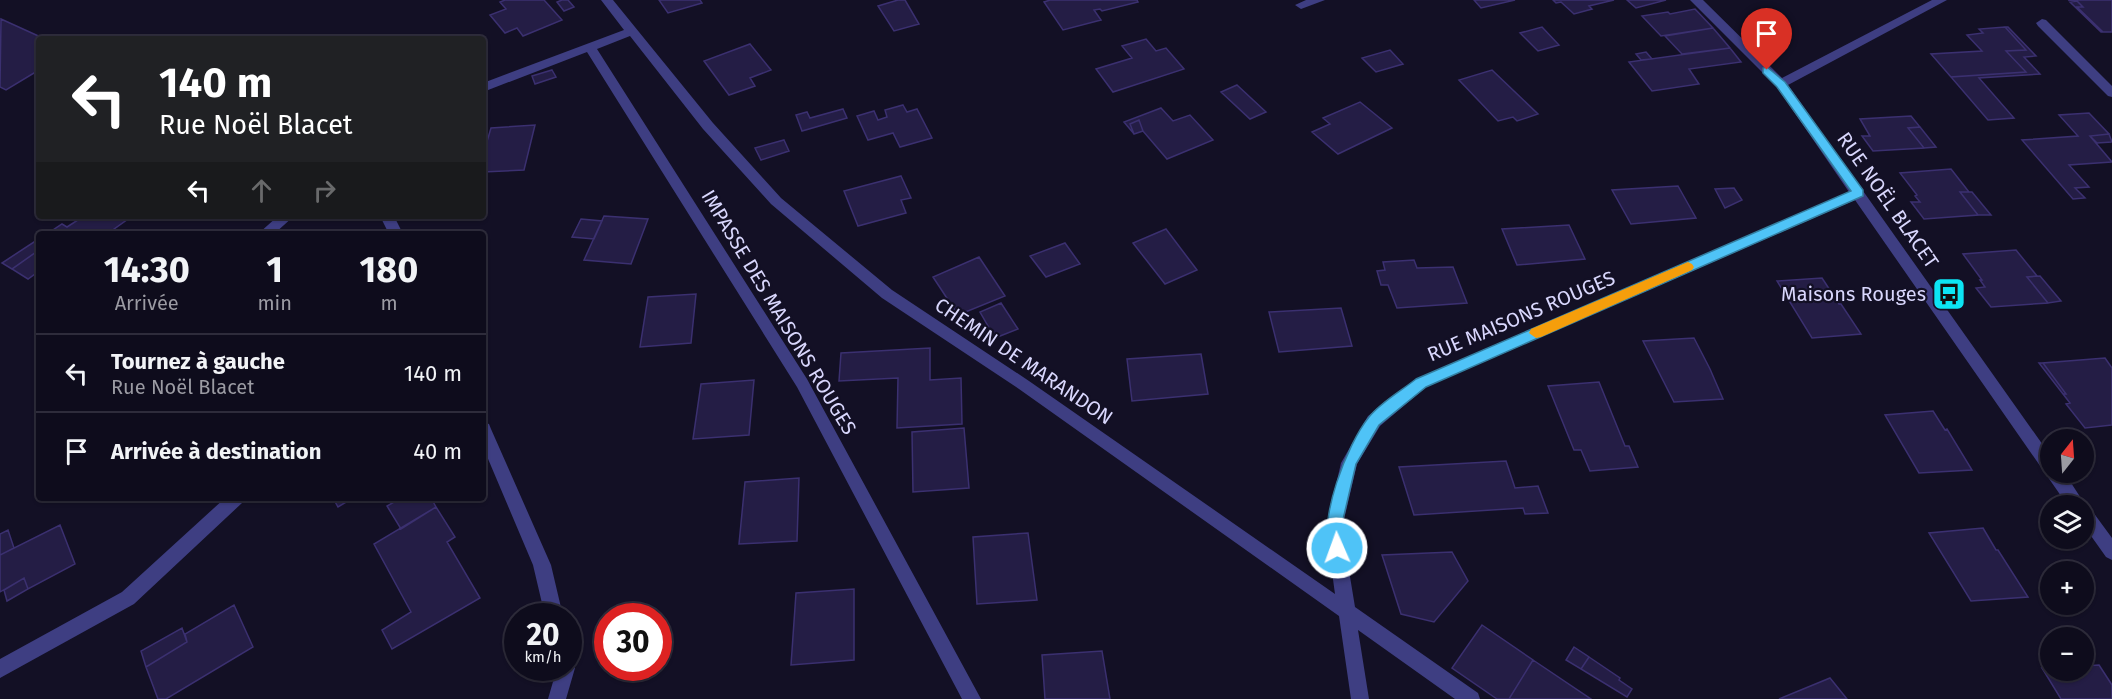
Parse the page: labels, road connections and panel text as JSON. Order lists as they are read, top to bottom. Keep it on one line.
{"streets":{"street":["RUE NOËL BLACET","IMPASSE DES MAISONS ROUGES","RUE MAISONS ROUGES","CHEMIN DE MARANDON"]},"crossings":[["RUE NOËL BLACET","RUE MAISONS ROUGES"],["RUE MAISONS ROUGES","CHEMIN DE MARANDON"]],"places":{"bus stop":["Maisons Rouges"]},"north":"top","page":{"turn":["140 m","Rue Noël Blacet"],"eta":["14:30","Arrivée","1","min","180","m"],"list":[{"name":"Tournez à gauche","note":"Rue Noël Blacet","value":"140 m"},{"name":"Arrivée à destination","value":"40 m"}],"map_buttons":["+","−"],"speed":"20 km/h","limit":"30"}}
